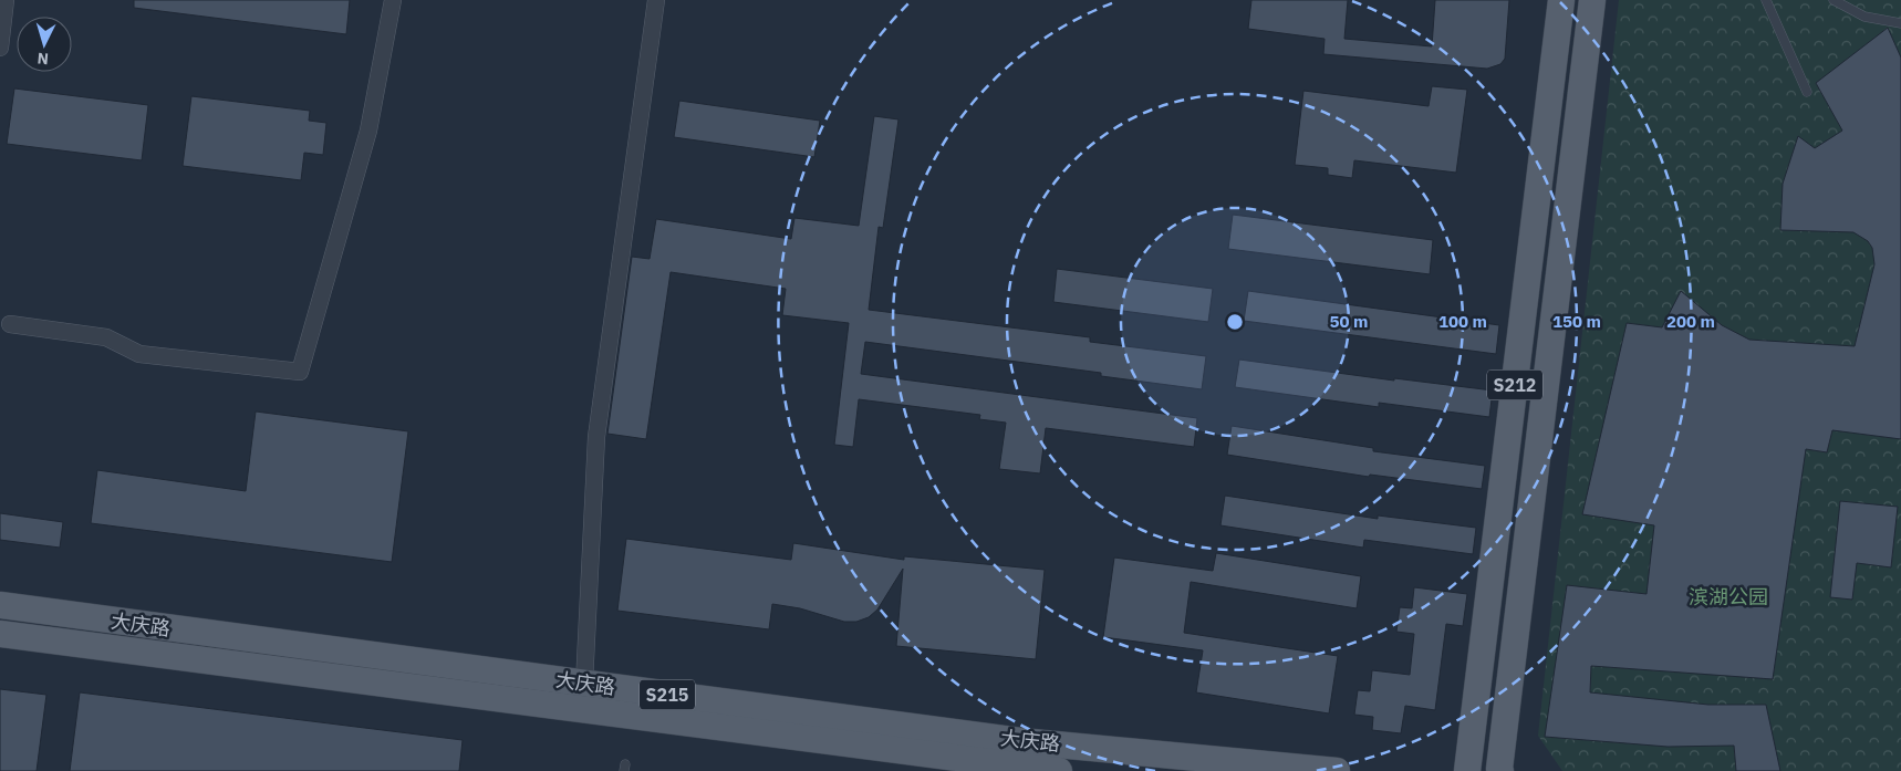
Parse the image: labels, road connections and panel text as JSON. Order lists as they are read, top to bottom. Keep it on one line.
{"streets":{"main road":["S212","大庆路","S215"]},"parks":["滨湖公园"],"north":"bottom","rings":["50 m","100 m","150 m","200 m"]}
